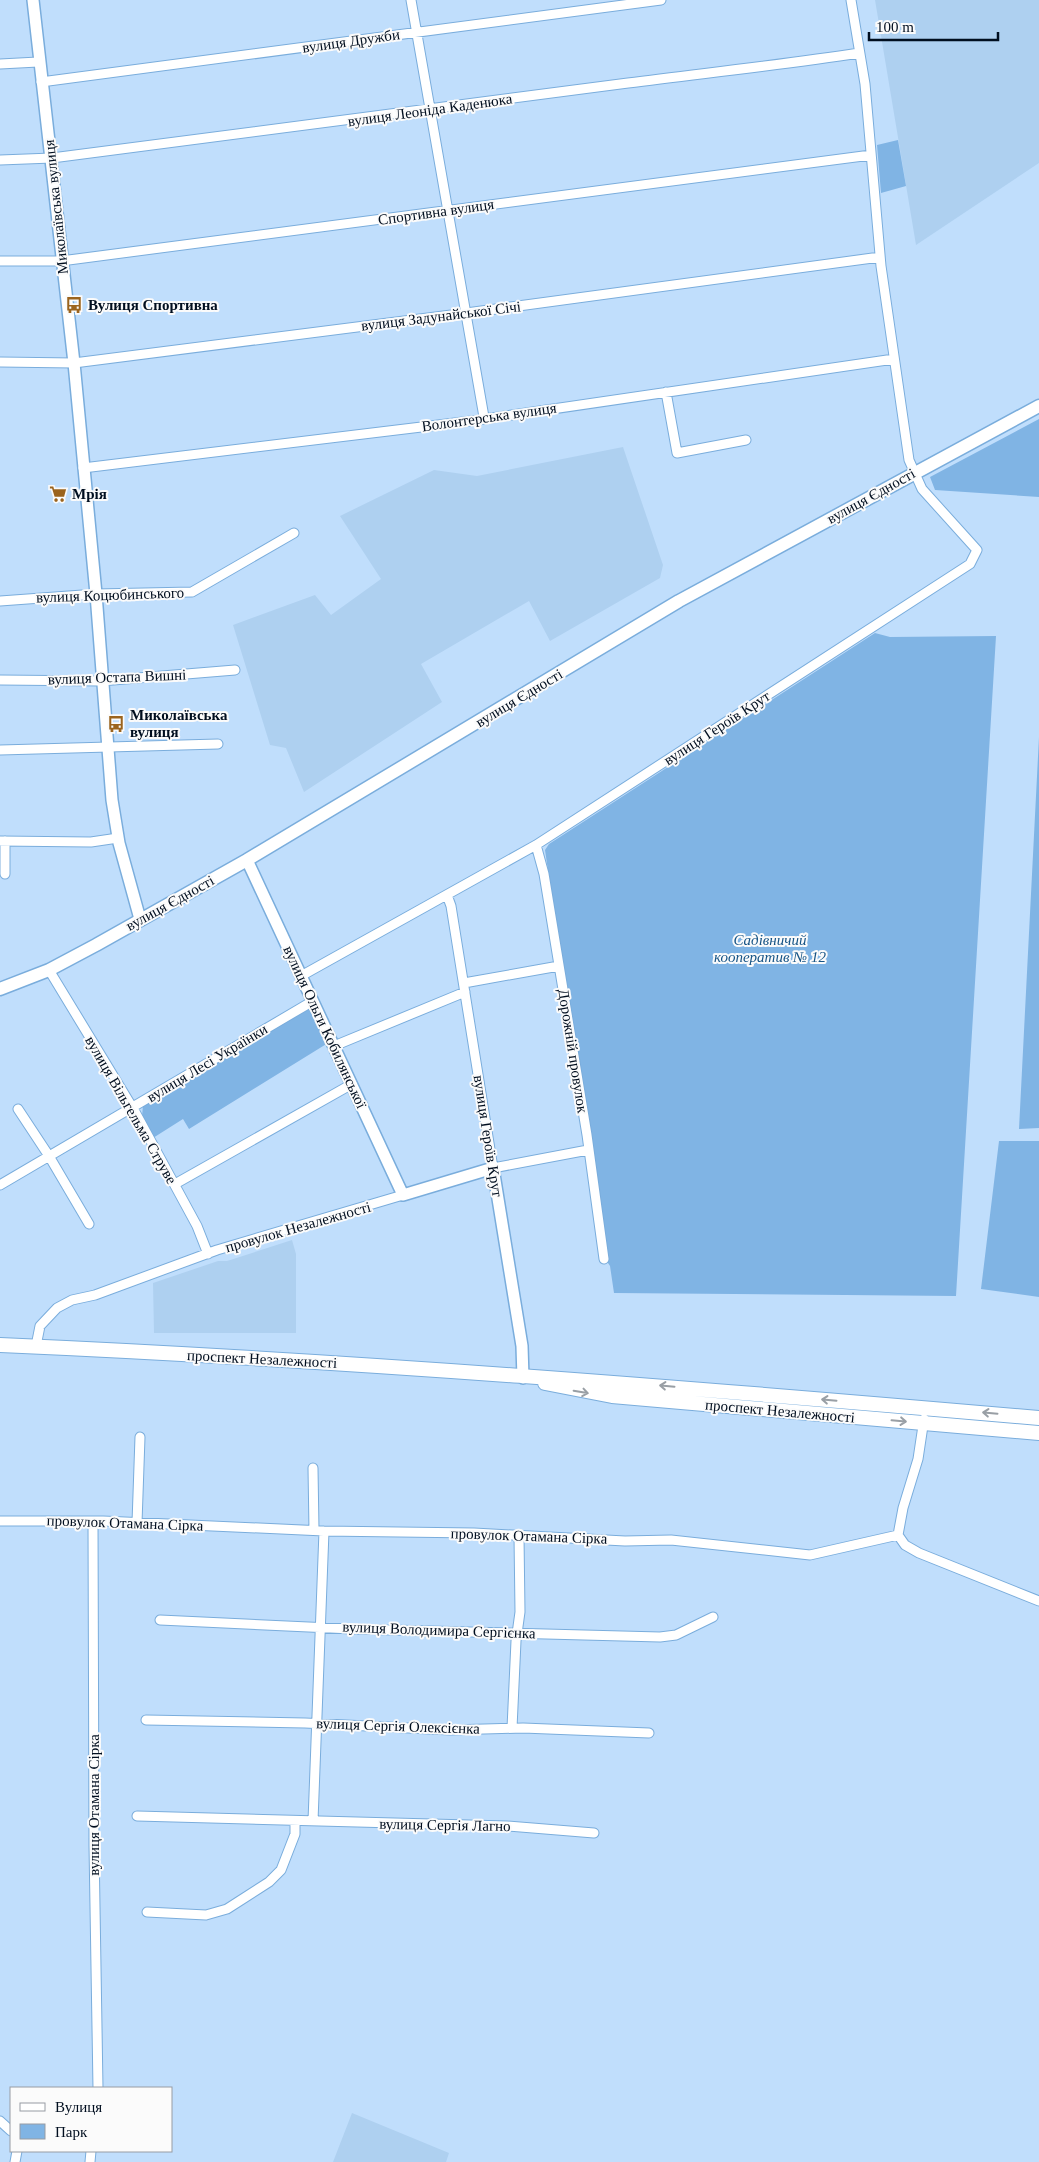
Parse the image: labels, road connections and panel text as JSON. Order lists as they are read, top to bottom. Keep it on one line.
{"streets":{"main road":["вулиця Єдності","проспект Незалежності"],"street":["вулиця Дружби","вулиця Леоніда Каденюка","Миколаївська вулиця","Спортивна вулиця","вулиця Задунайської Січі","Волонтерська вулиця","вулиця Коцюбинського","вулиця Остапа Вишні","вулиця Героїв Крут","вулиця Ольги Кобилянської","Дорожній провулок","вулиця Лесі Українки","вулиця Вільгельма Струве","провулок Незалежності","провулок Отамана Сірка","вулиця Володимира Сергієнка","вулиця Сергія Олексієнка","вулиця Отамана Сірка","вулиця Сергія Лагно"]},"crossings":[["вулиця Дружби","Миколаївська вулиця"],["вулиця Леоніда Каденюка","Миколаївська вулиця"],["Миколаївська вулиця","Спортивна вулиця"],["Миколаївська вулиця","вулиця Задунайської Січі"],["Миколаївська вулиця","Волонтерська вулиця"],["Миколаївська вулиця","вулиця Єдності"],["Миколаївська вулиця","вулиця Коцюбинського"],["Миколаївська вулиця","вулиця Остапа Вишні"],["вулиця Єдності","вулиця Героїв Крут"],["вулиця Єдності","вулиця Ольги Кобилянської"],["вулиця Єдності","вулиця Вільгельма Струве"],["вулиця Героїв Крут","вулиця Ольги Кобилянської"],["вулиця Героїв Крут","Дорожній провулок"],["вулиця Героїв Крут","провулок Незалежності"],["вулиця Героїв Крут","проспект Незалежності"],["вулиця Ольги Кобилянської","вулиця Лесі Українки"],["вулиця Ольги Кобилянської","провулок Незалежності"],["Дорожній провулок","провулок Незалежності"],["вулиця Лесі Українки","вулиця Вільгельма Струве"],["вулиця Вільгельма Струве","провулок Незалежності"],["провулок Незалежності","проспект Незалежності"],["провулок Отамана Сірка","вулиця Отамана Сірка"]],"parks":["Садівничий кооператив № 12"],"places":{"bus stop":["Вулиця Спортивна","Миколаївська вулиця"],"supermarket":["Мрія"]},"legend":["Вулиця","Парк"],"scale_bar":"100 m"}
